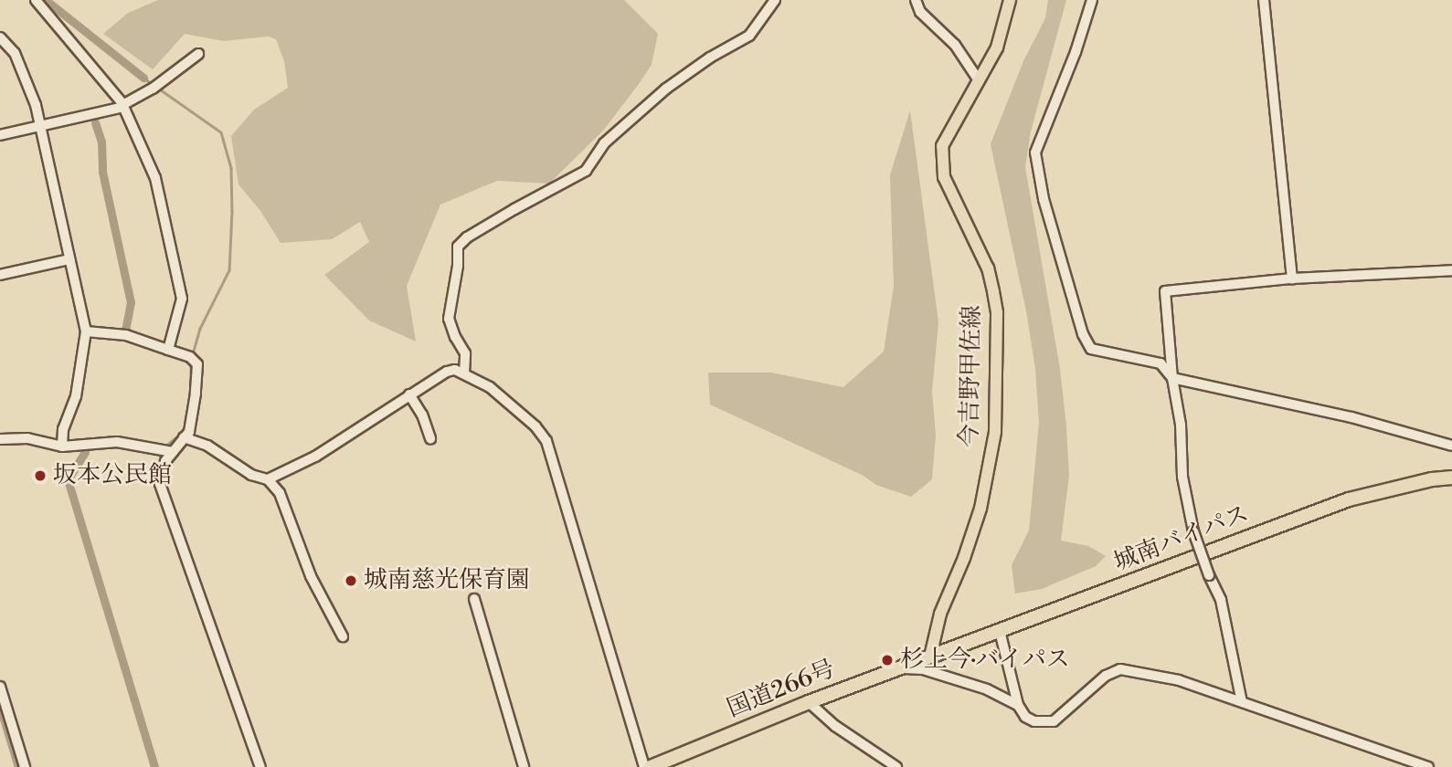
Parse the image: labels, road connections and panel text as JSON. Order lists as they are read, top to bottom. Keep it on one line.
{"streets":{"highway":["城南バイパス","国道266号"],"main road":["今吉野甲佐線"]},"crossings":[["今吉野甲佐線","城南バイパス"],["今吉野甲佐線","国道266号"],["城南バイパス","国道266号"]],"places":["坂本公民館","城南慈光保育園","杉上今·バイパス"]}
